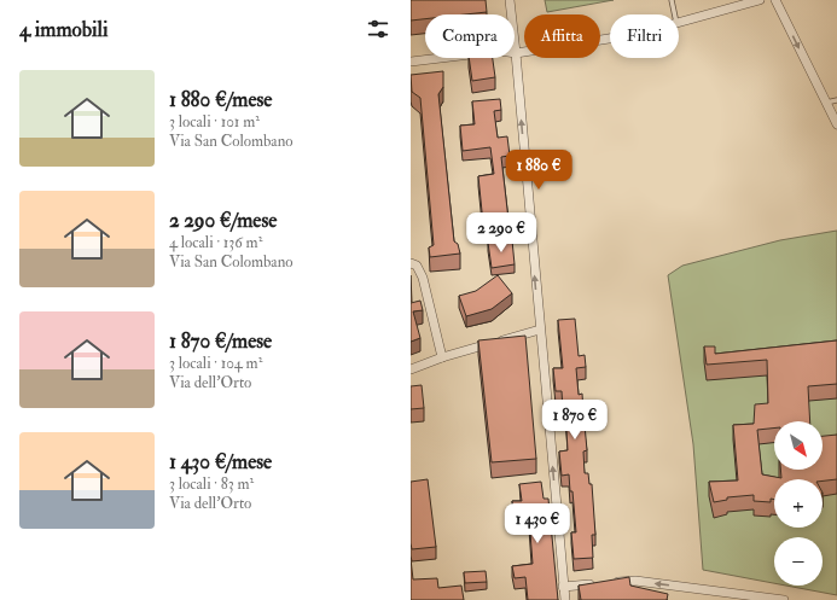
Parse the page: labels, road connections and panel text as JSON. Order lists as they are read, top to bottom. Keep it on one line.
{"north":"bottom right","page":{"heading":"4 immobili","chip":["Compra","Affitta","Filtri"],"list":[{"name":"1 880 €/mese","note":"3 locali · 101 m² · Via San Colombano"},{"name":"2 290 €/mese","note":"4 locali · 136 m² · Via San Colombano"},{"name":"1 870 €/mese","note":"3 locali · 104 m² · Via dell'Orto"},{"name":"1 430 €/mese","note":"3 locali · 83 m² · Via dell'Orto"}],"price":["1 880 €","2 290 €","1 870 €","1 430 €"],"map_buttons":["+","−"]}}
